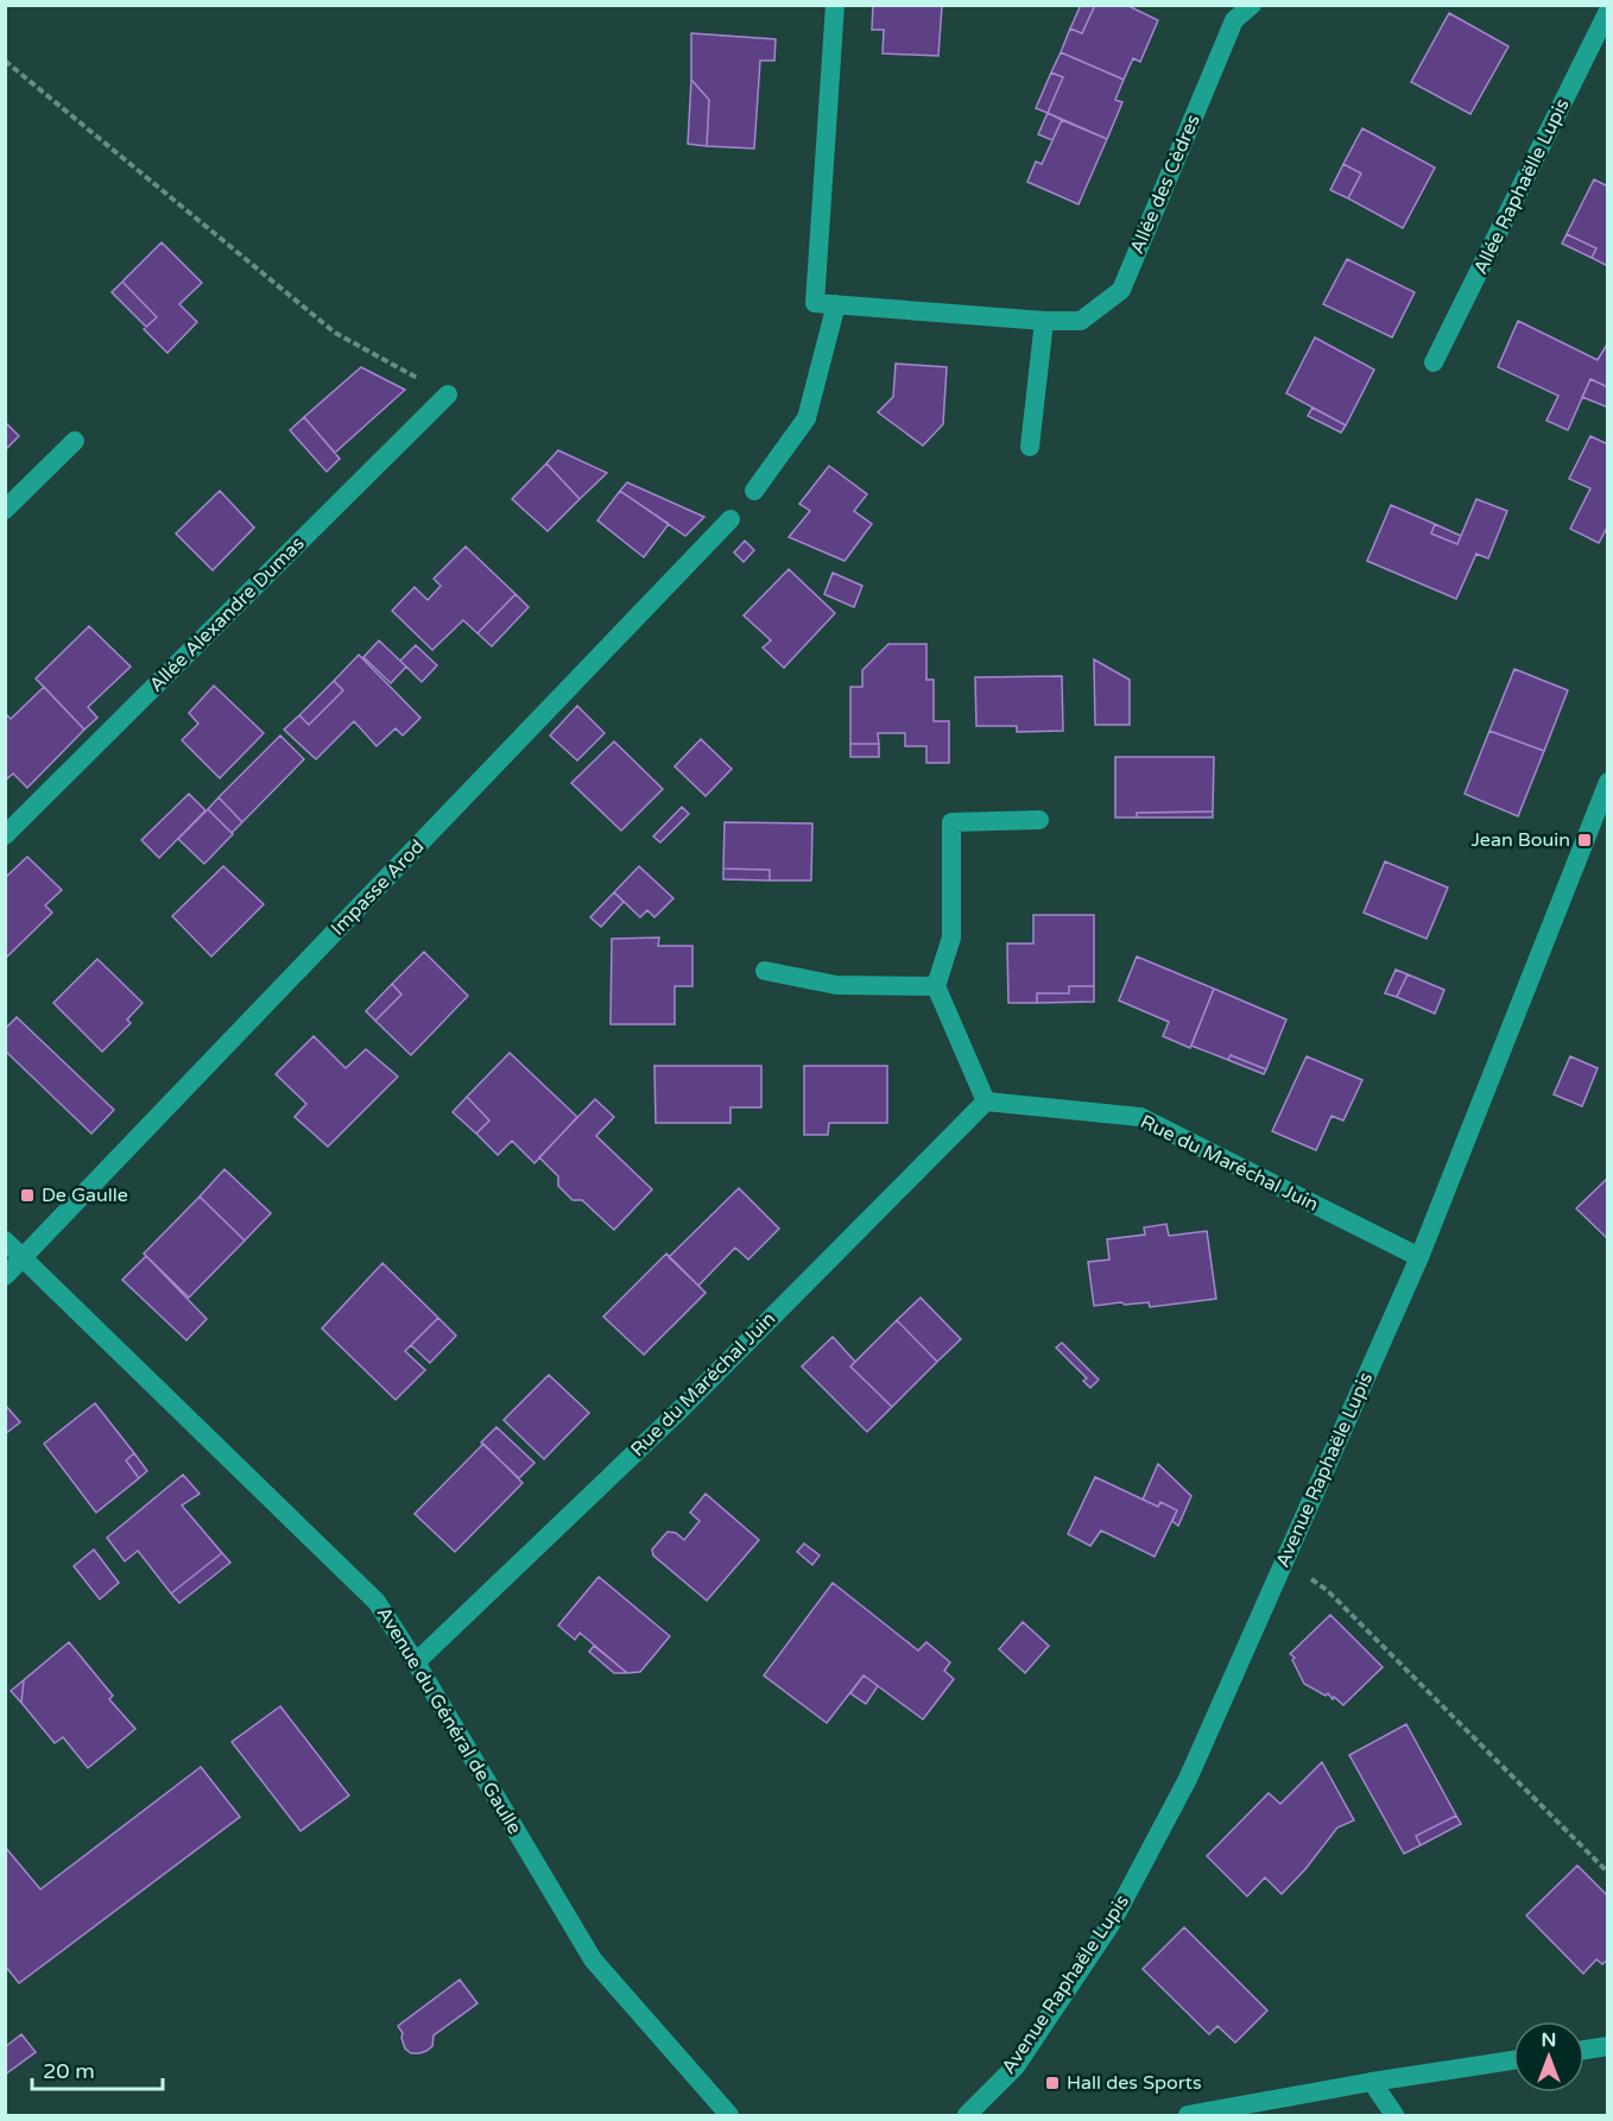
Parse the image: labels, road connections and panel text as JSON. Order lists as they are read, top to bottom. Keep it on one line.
{"streets":{"street":["Allée des Cèdres","Allée Raphaëlle Lupis","Allée Alexandre Dumas","Impasse Arod","Rue du Maréchal Juin","Avenue Raphaële Lupis","Avenue du Général de Gaulle"]},"crossings":[["Impasse Arod","Avenue du Général de Gaulle"],["Rue du Maréchal Juin","Avenue Raphaële Lupis"],["Rue du Maréchal Juin","Avenue du Général de Gaulle"]],"places":{"transit":["Jean Bouin","De Gaulle","Hall des Sports"]},"scale_bar":"20 m","north":"top"}
